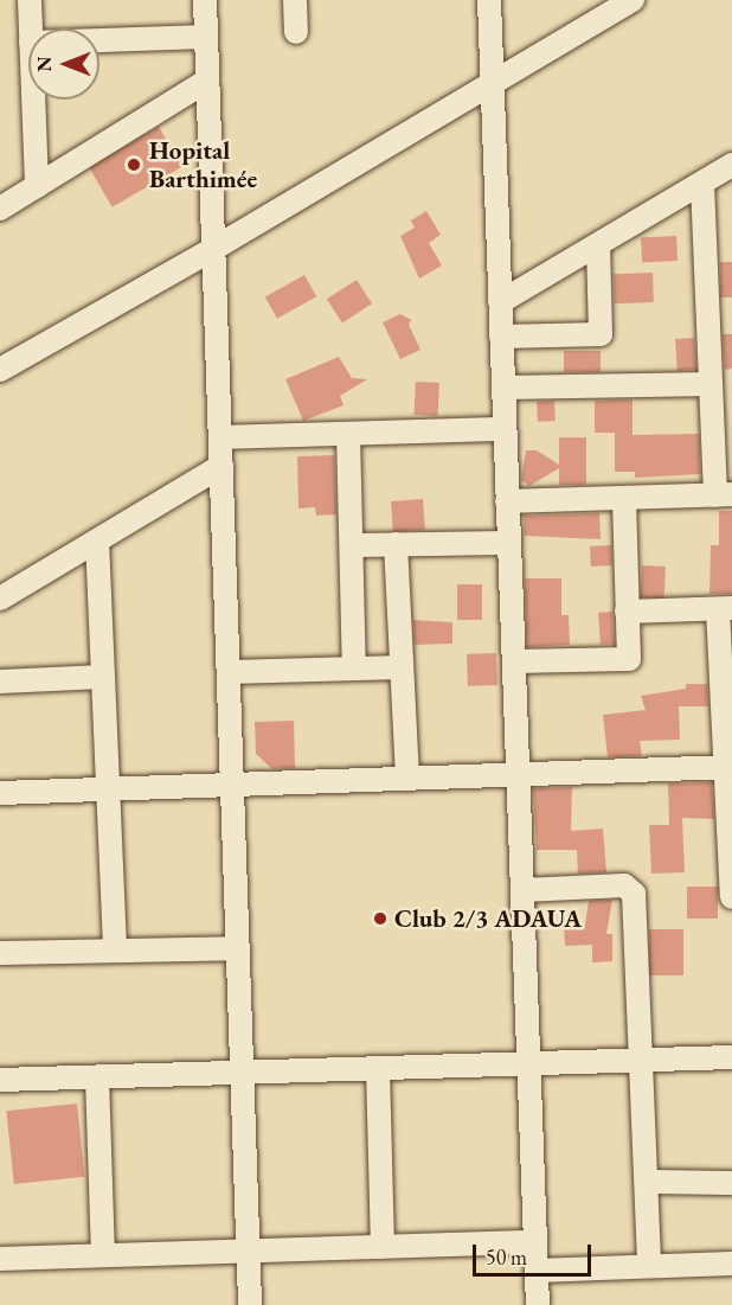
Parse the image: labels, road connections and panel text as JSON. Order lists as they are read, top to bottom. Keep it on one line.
{"places":["Hopital Barthimée","Club 2/3 ADAUA"],"scale_bar":"50 m","north":"left"}
